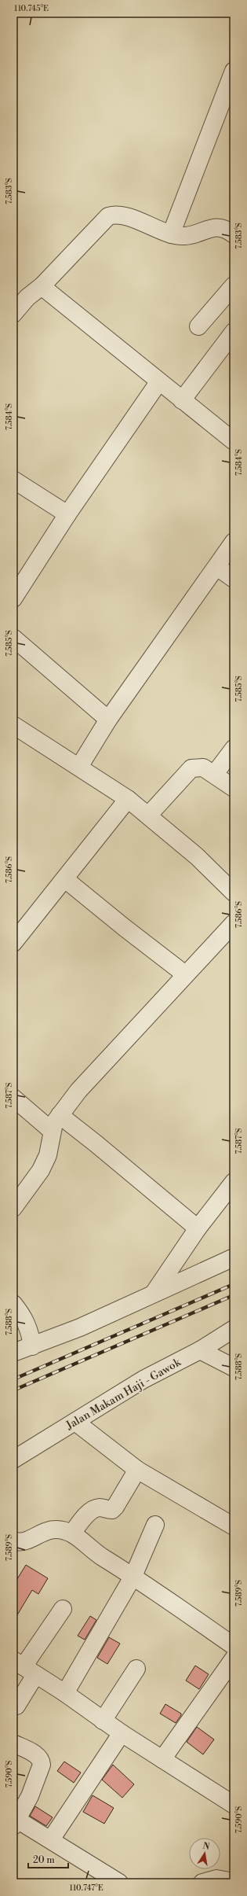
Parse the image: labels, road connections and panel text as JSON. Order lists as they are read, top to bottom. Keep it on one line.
{"streets":{"street":["Jalan Makam Haji - Gawok"]},"scale_bar":"20 m","north":"top","coordinates":["110.745°E","7.583°S","7.584°S","7.585°S","7.586°S","7.587°S","7.588°S","7.589°S","7.590°S","110.747°E"]}
